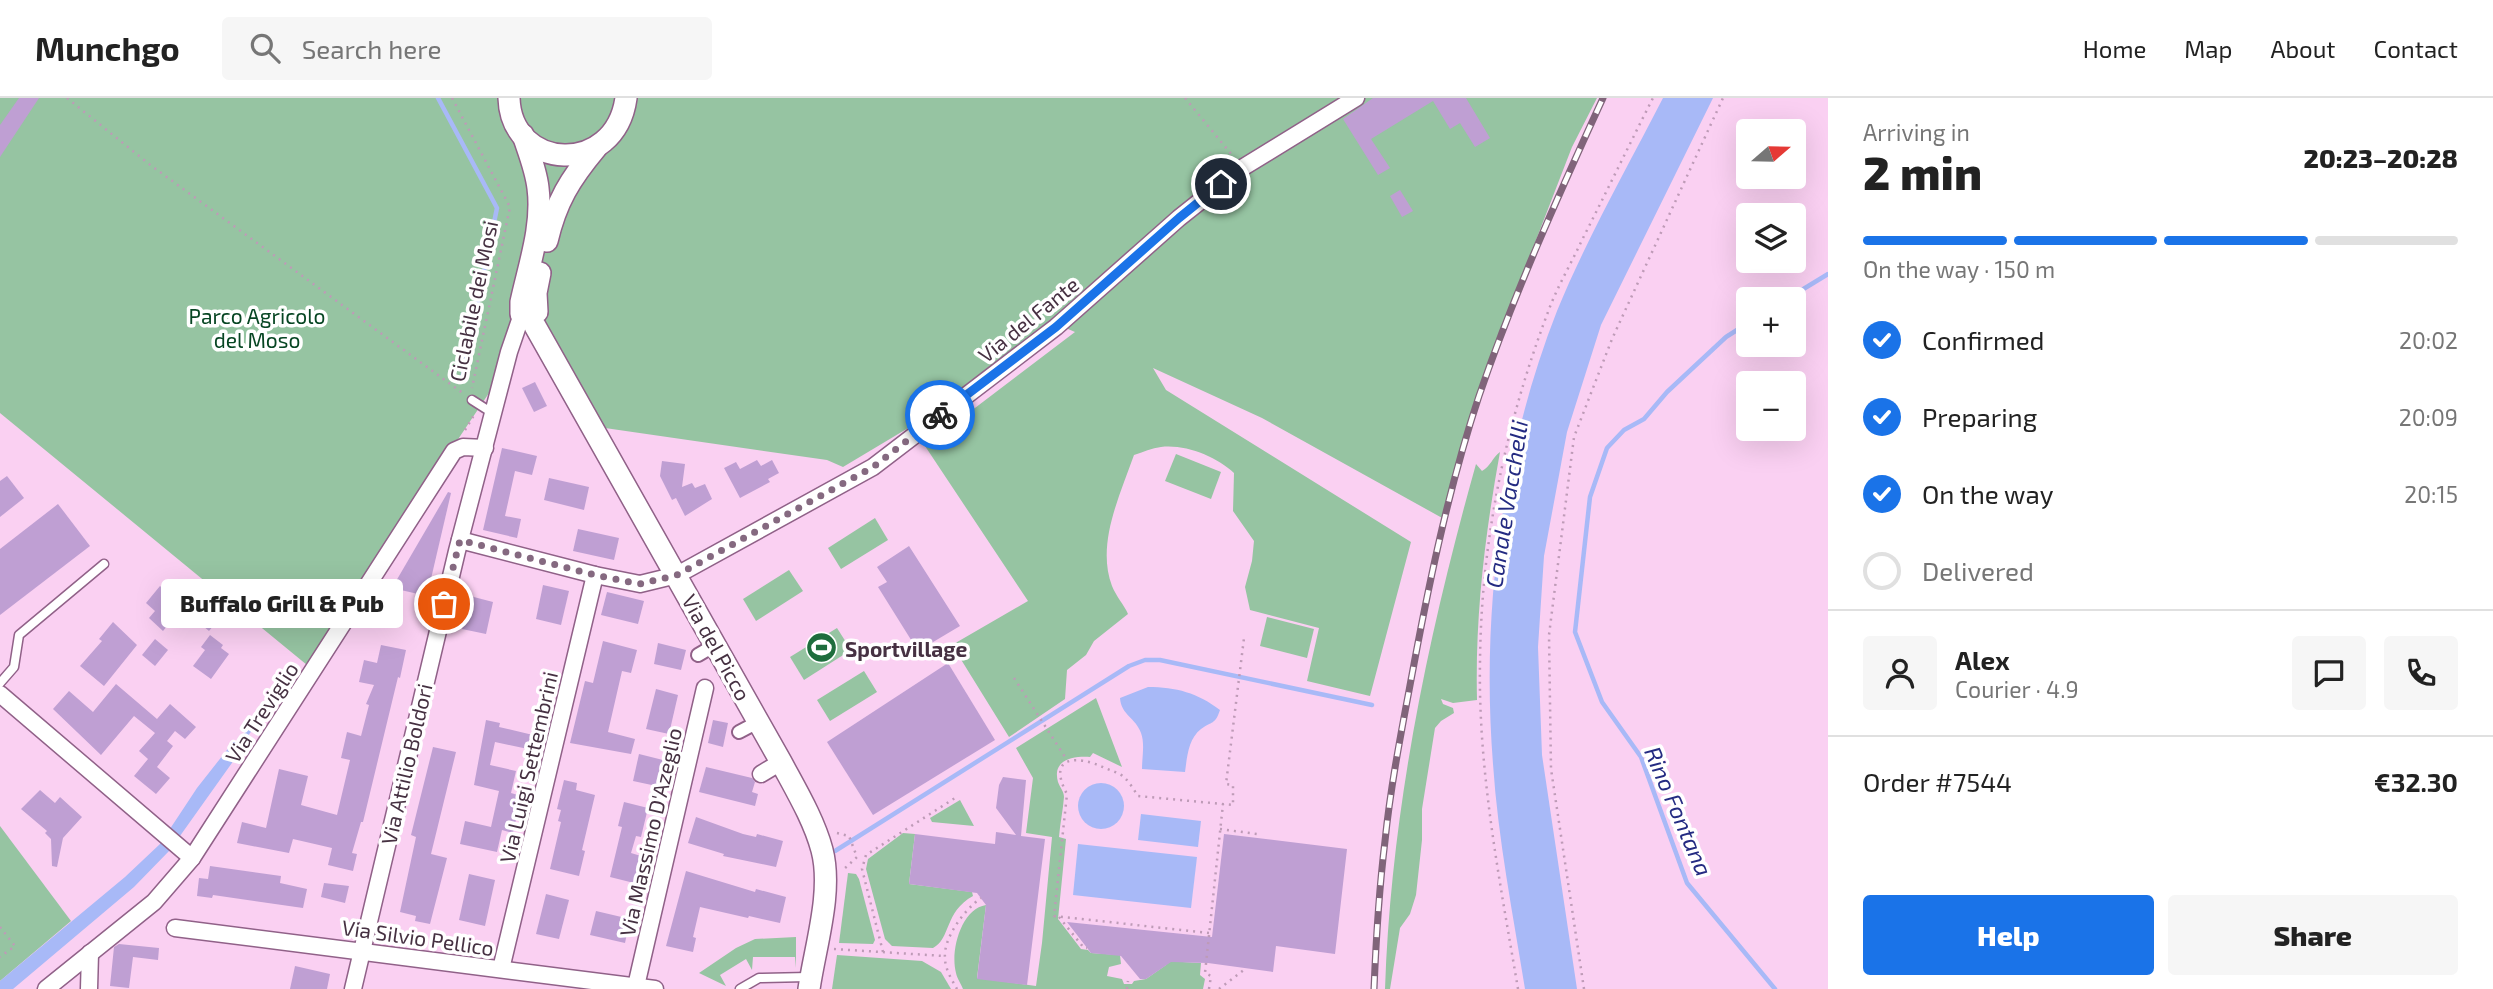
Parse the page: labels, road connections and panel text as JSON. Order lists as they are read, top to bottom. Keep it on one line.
{"streets":{"main road":["Via del Picco","Via Attilio Boldori"],"street":["Via del Fante","Via Treviglio","Via Luigi Settembrini","Via Massimo D'Azeglio","Via Silvio Pellico"],"lane":["Ciclabile dei Mosi"]},"crossings":[["Ciclabile dei Mosi","Via Treviglio"],["Ciclabile dei Mosi","Via Attilio Boldori"],["Via del Fante","Via del Picco"],["Via del Picco","Via Attilio Boldori"],["Via Attilio Boldori","Via Silvio Pellico"],["Via Luigi Settembrini","Via Silvio Pellico"],["Via Massimo D'Azeglio","Via Silvio Pellico"]],"water":["Canale Vacchelli","Rino Fontana"],"parks":["Parco Agricolo del Moso"],"places":{"other":["Buffalo Grill & Pub"],"sports":["Sportvillage"]},"north":"right","page":{"header":"Munchgo","search":"Search here","nav":["Home","Map","About","Contact"],"heading":["2 min","Arriving in","20:23–20:28"],"panel":["Alex","Courier · 4.9","Order #7544","€32.30"],"map_buttons":["+","−"],"bar":"On the way · 150 m","list":[["Confirmed","20:02"],["Preparing","20:09"],["On the way","20:15"],"Delivered"],"bubble":"Buffalo Grill & Pub","buttons":["Help","Share"]}}
